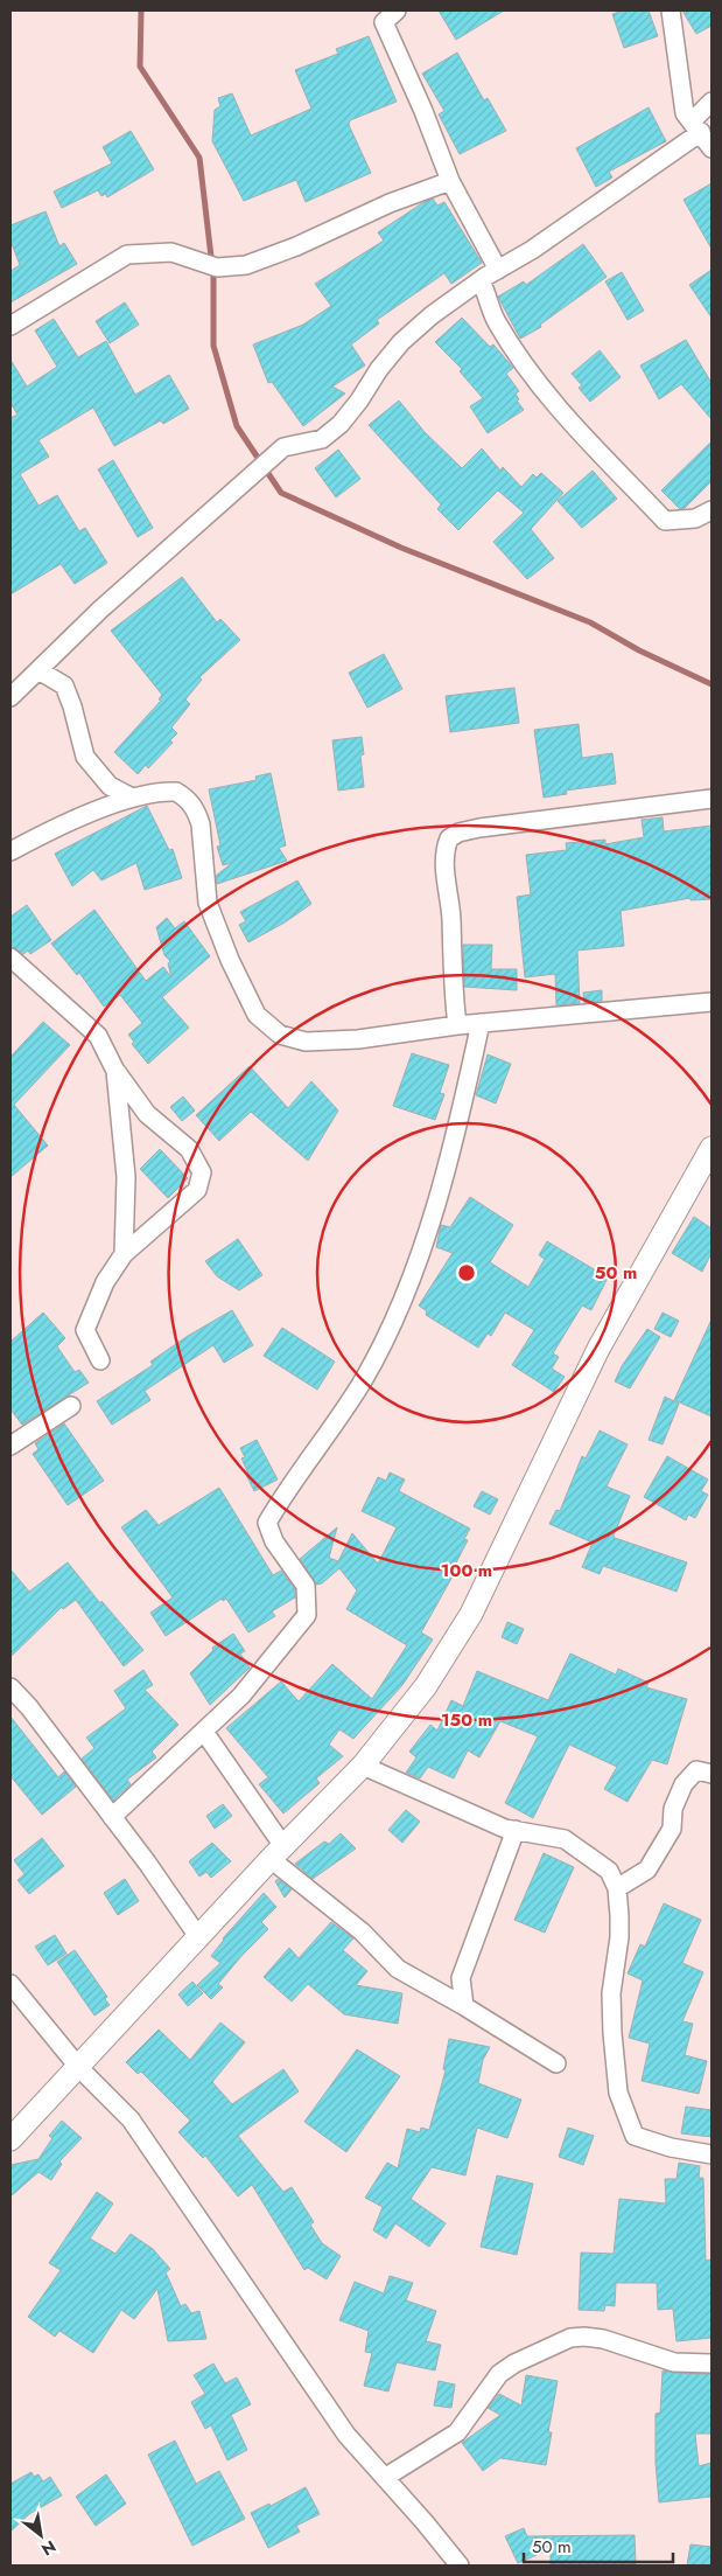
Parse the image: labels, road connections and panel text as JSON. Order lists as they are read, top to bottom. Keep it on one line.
{"scale_bar":"50 m","north":"bottom right","rings":["50 m","100 m","150 m"]}
